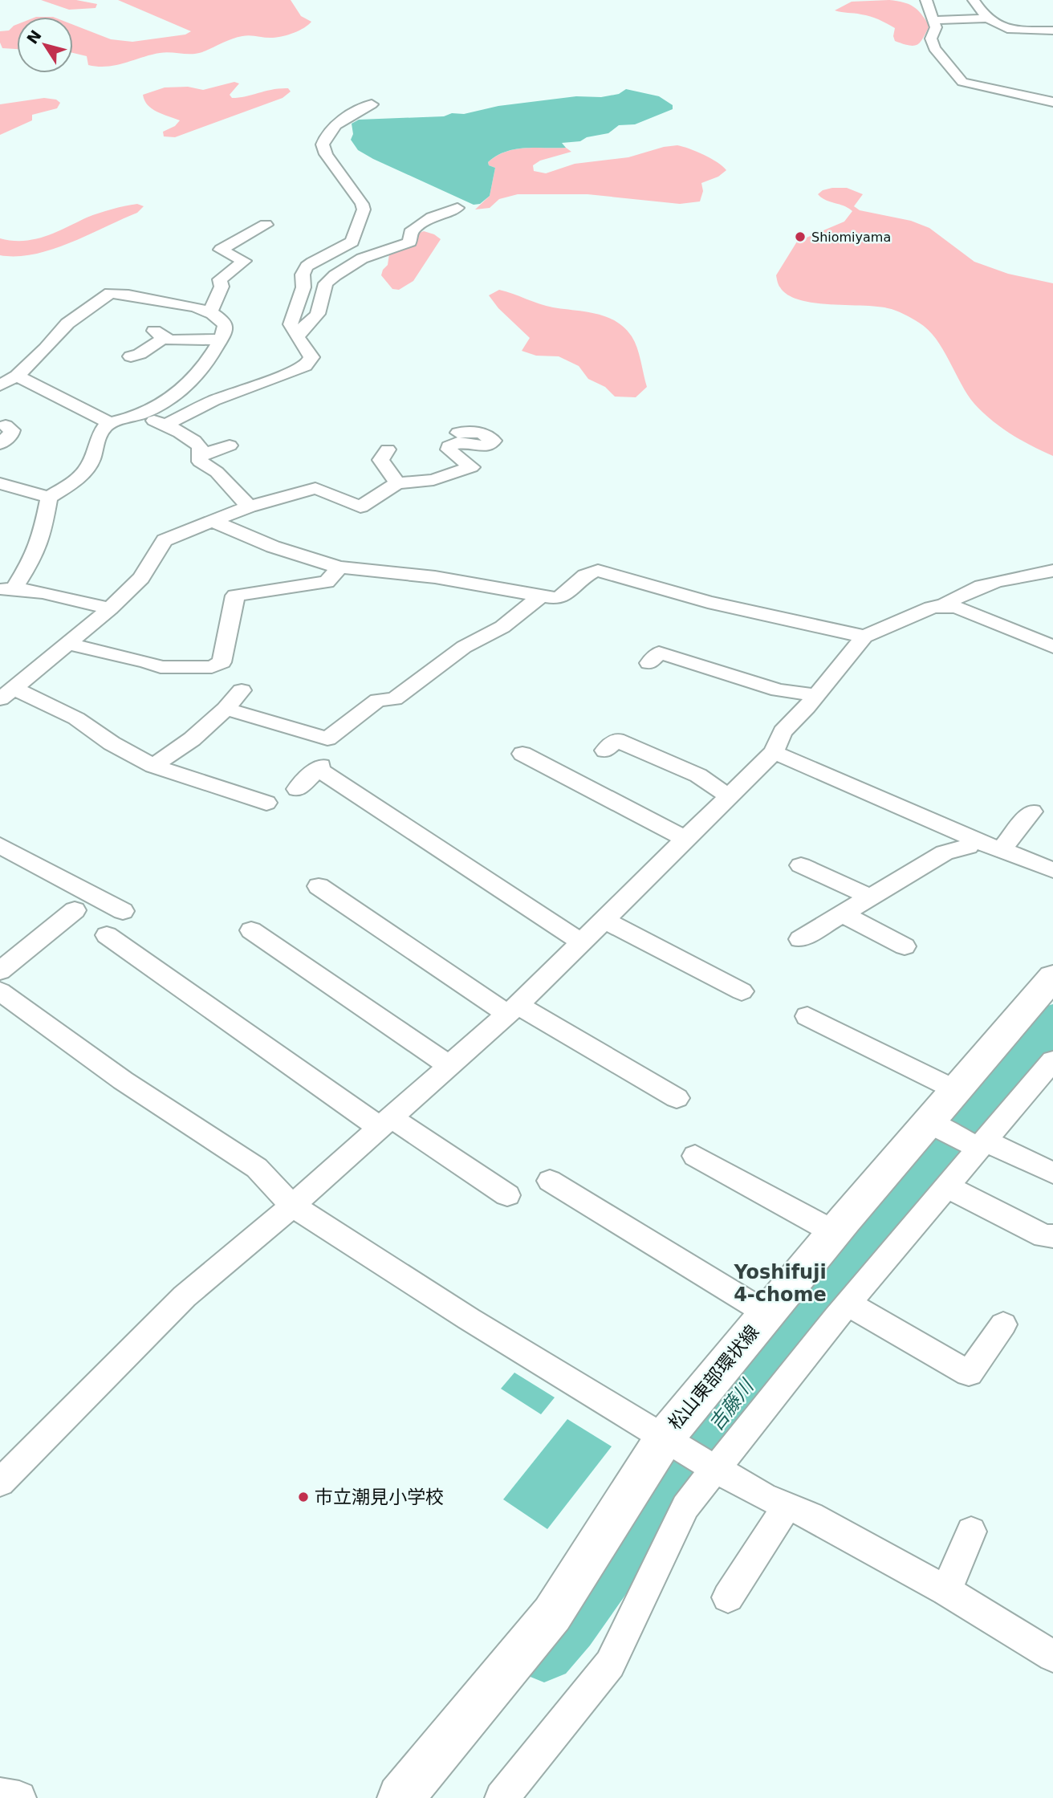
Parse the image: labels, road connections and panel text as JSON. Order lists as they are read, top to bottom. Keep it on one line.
{"streets":{"main road":["松山東部環状線"]},"districts":["Yoshifuji 4-chome"],"water":["吉藤川"],"places":["Shiomiyama","市立潮見小学校"],"north":"top left"}
